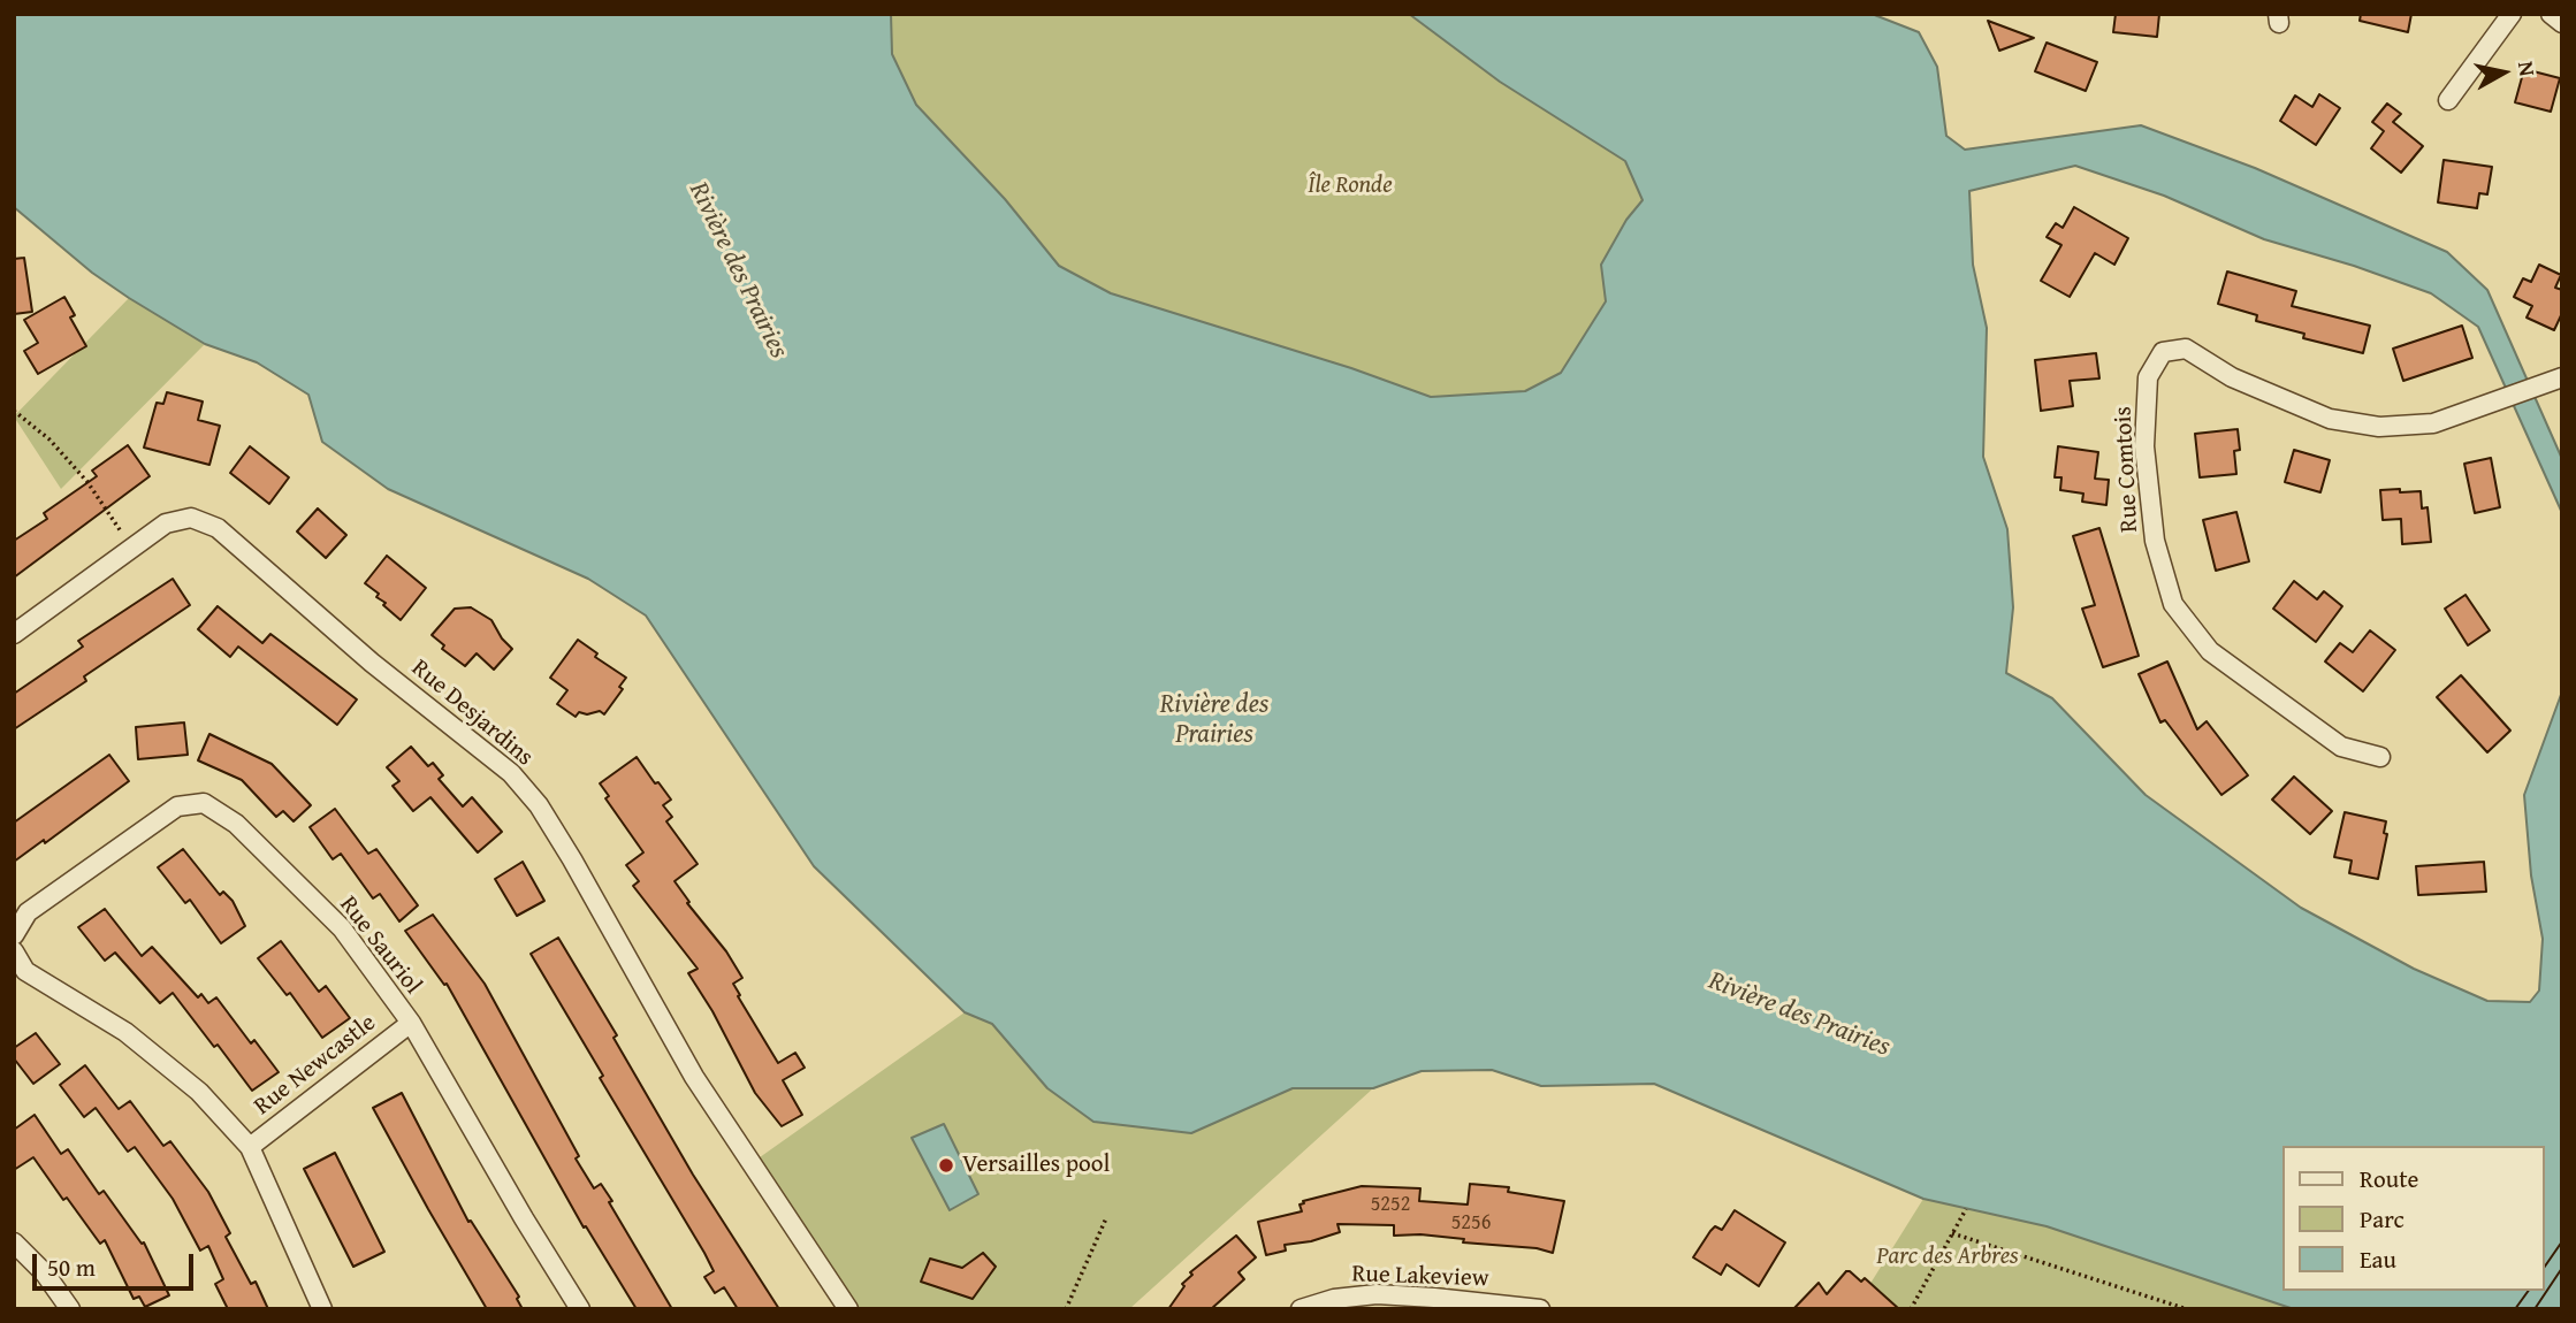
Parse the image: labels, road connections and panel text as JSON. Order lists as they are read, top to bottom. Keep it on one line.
{"streets":{"street":["Rue Comtois","Rue Desjardins","Rue Sauriol","Rue Newcastle","Rue Lakeview"]},"crossings":[["Rue Sauriol","Rue Newcastle"]],"water":["Rivière des Prairies"],"parks":["Île Ronde","Parc des Arbres"],"places":["Versailles pool"],"house_numbers":["5252","5256"],"legend":["Route","Parc","Eau"],"scale_bar":"50 m","north":"right"}
